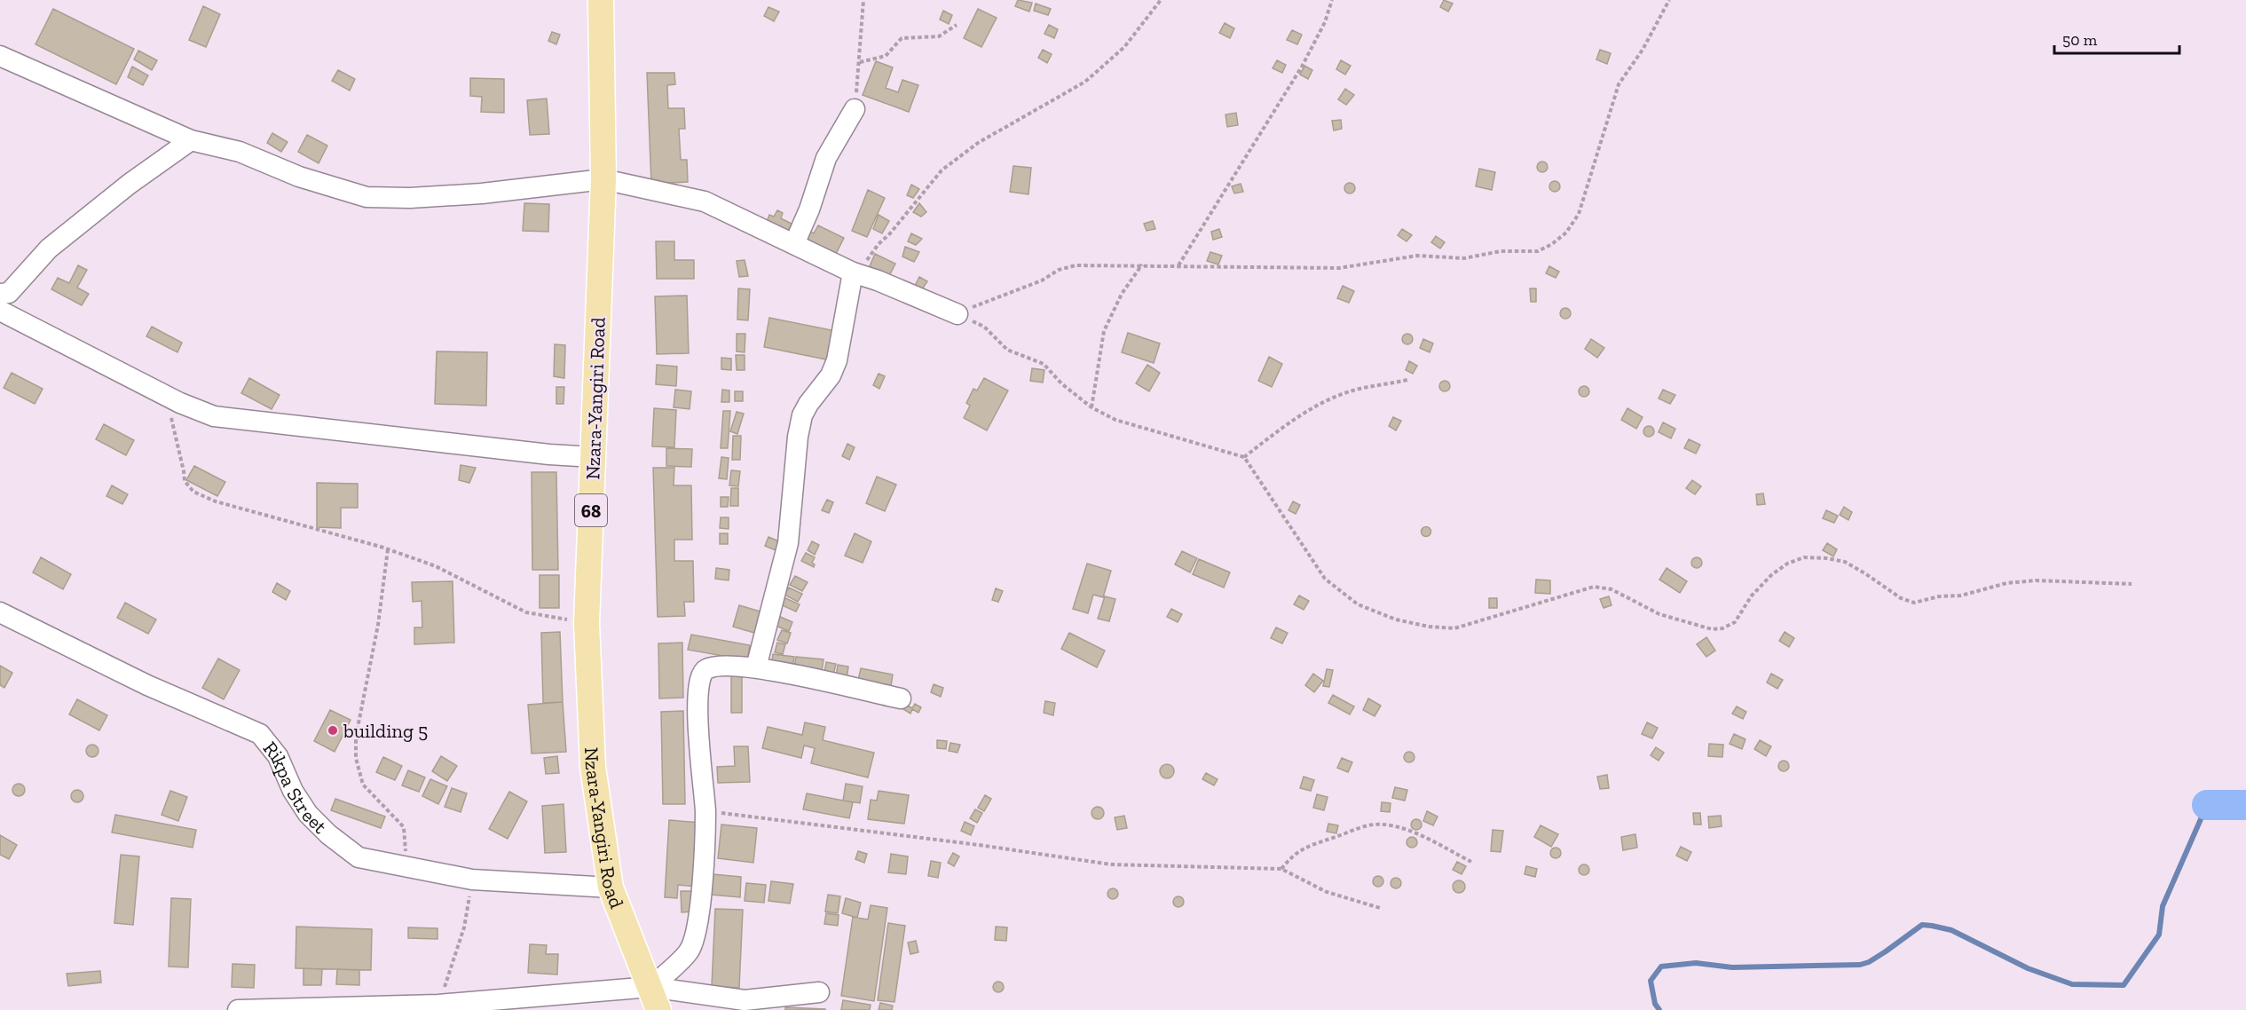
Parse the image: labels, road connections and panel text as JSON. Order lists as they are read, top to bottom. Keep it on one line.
{"streets":{"main road":["Nzara-Yangiri Road","68"],"street":["Rikpa Street"]},"crossings":[["Nzara-Yangiri Road","Rikpa Street"]],"places":["building 5"],"scale_bar":"50 m"}
